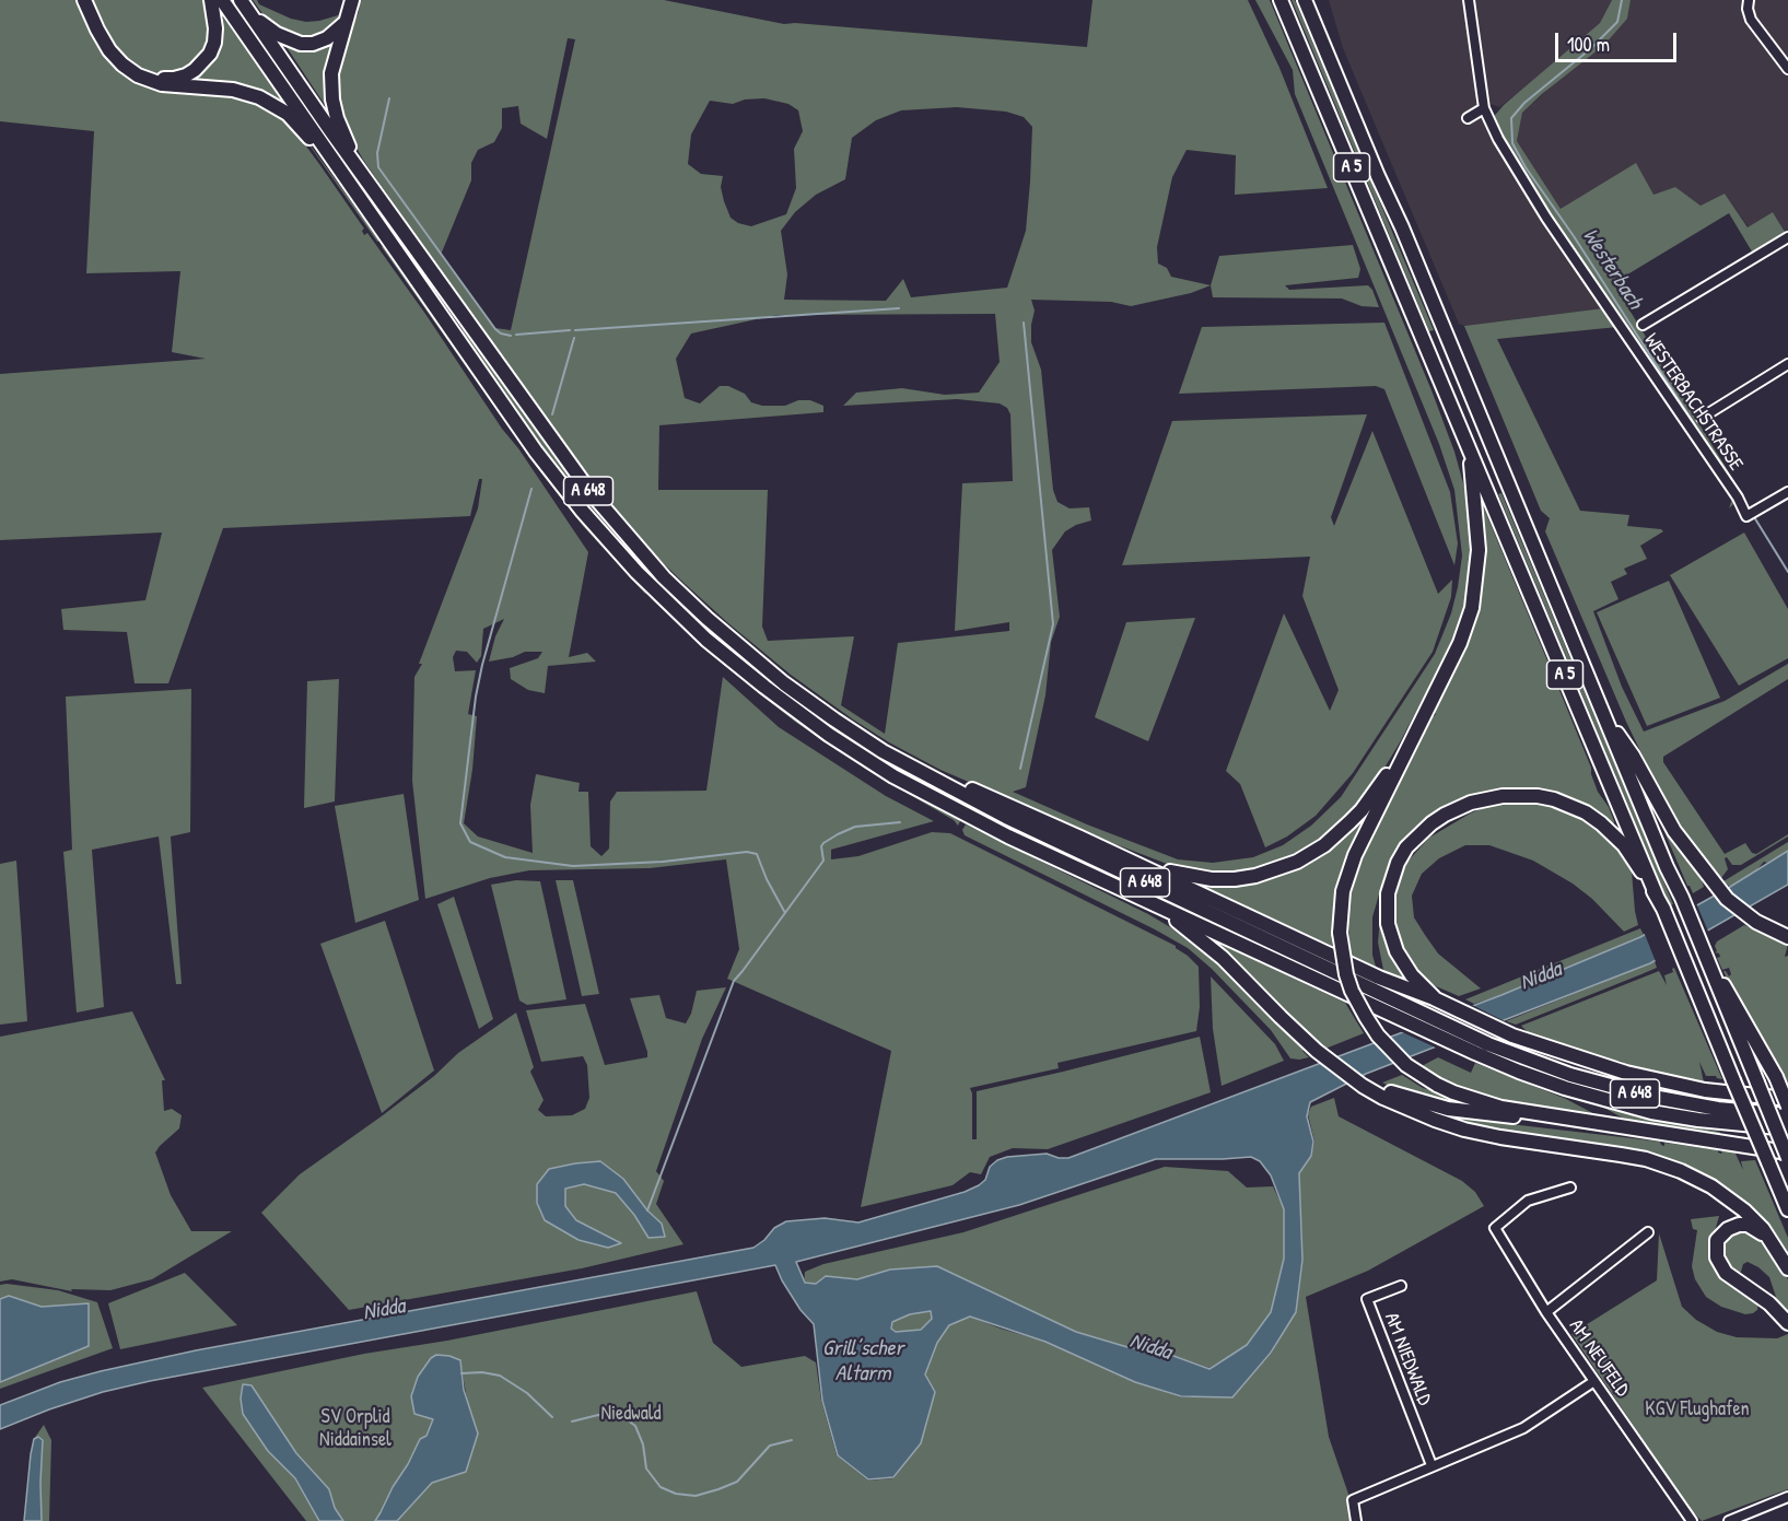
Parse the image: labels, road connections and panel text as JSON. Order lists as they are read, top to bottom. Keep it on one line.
{"streets":{"highway":["A 5","A 648"],"street":["WESTERBACHSTRASSE","AM NEUFELD","AM NIEDWALD"]},"crossings":[["A 5","A 648"]],"water":["Westerbach","Nidda","Grill’scher Altarm"],"parks":["KGV Flughafen","Niedwald","SV Orplid Niddainsel"],"scale_bar":"100 m"}
